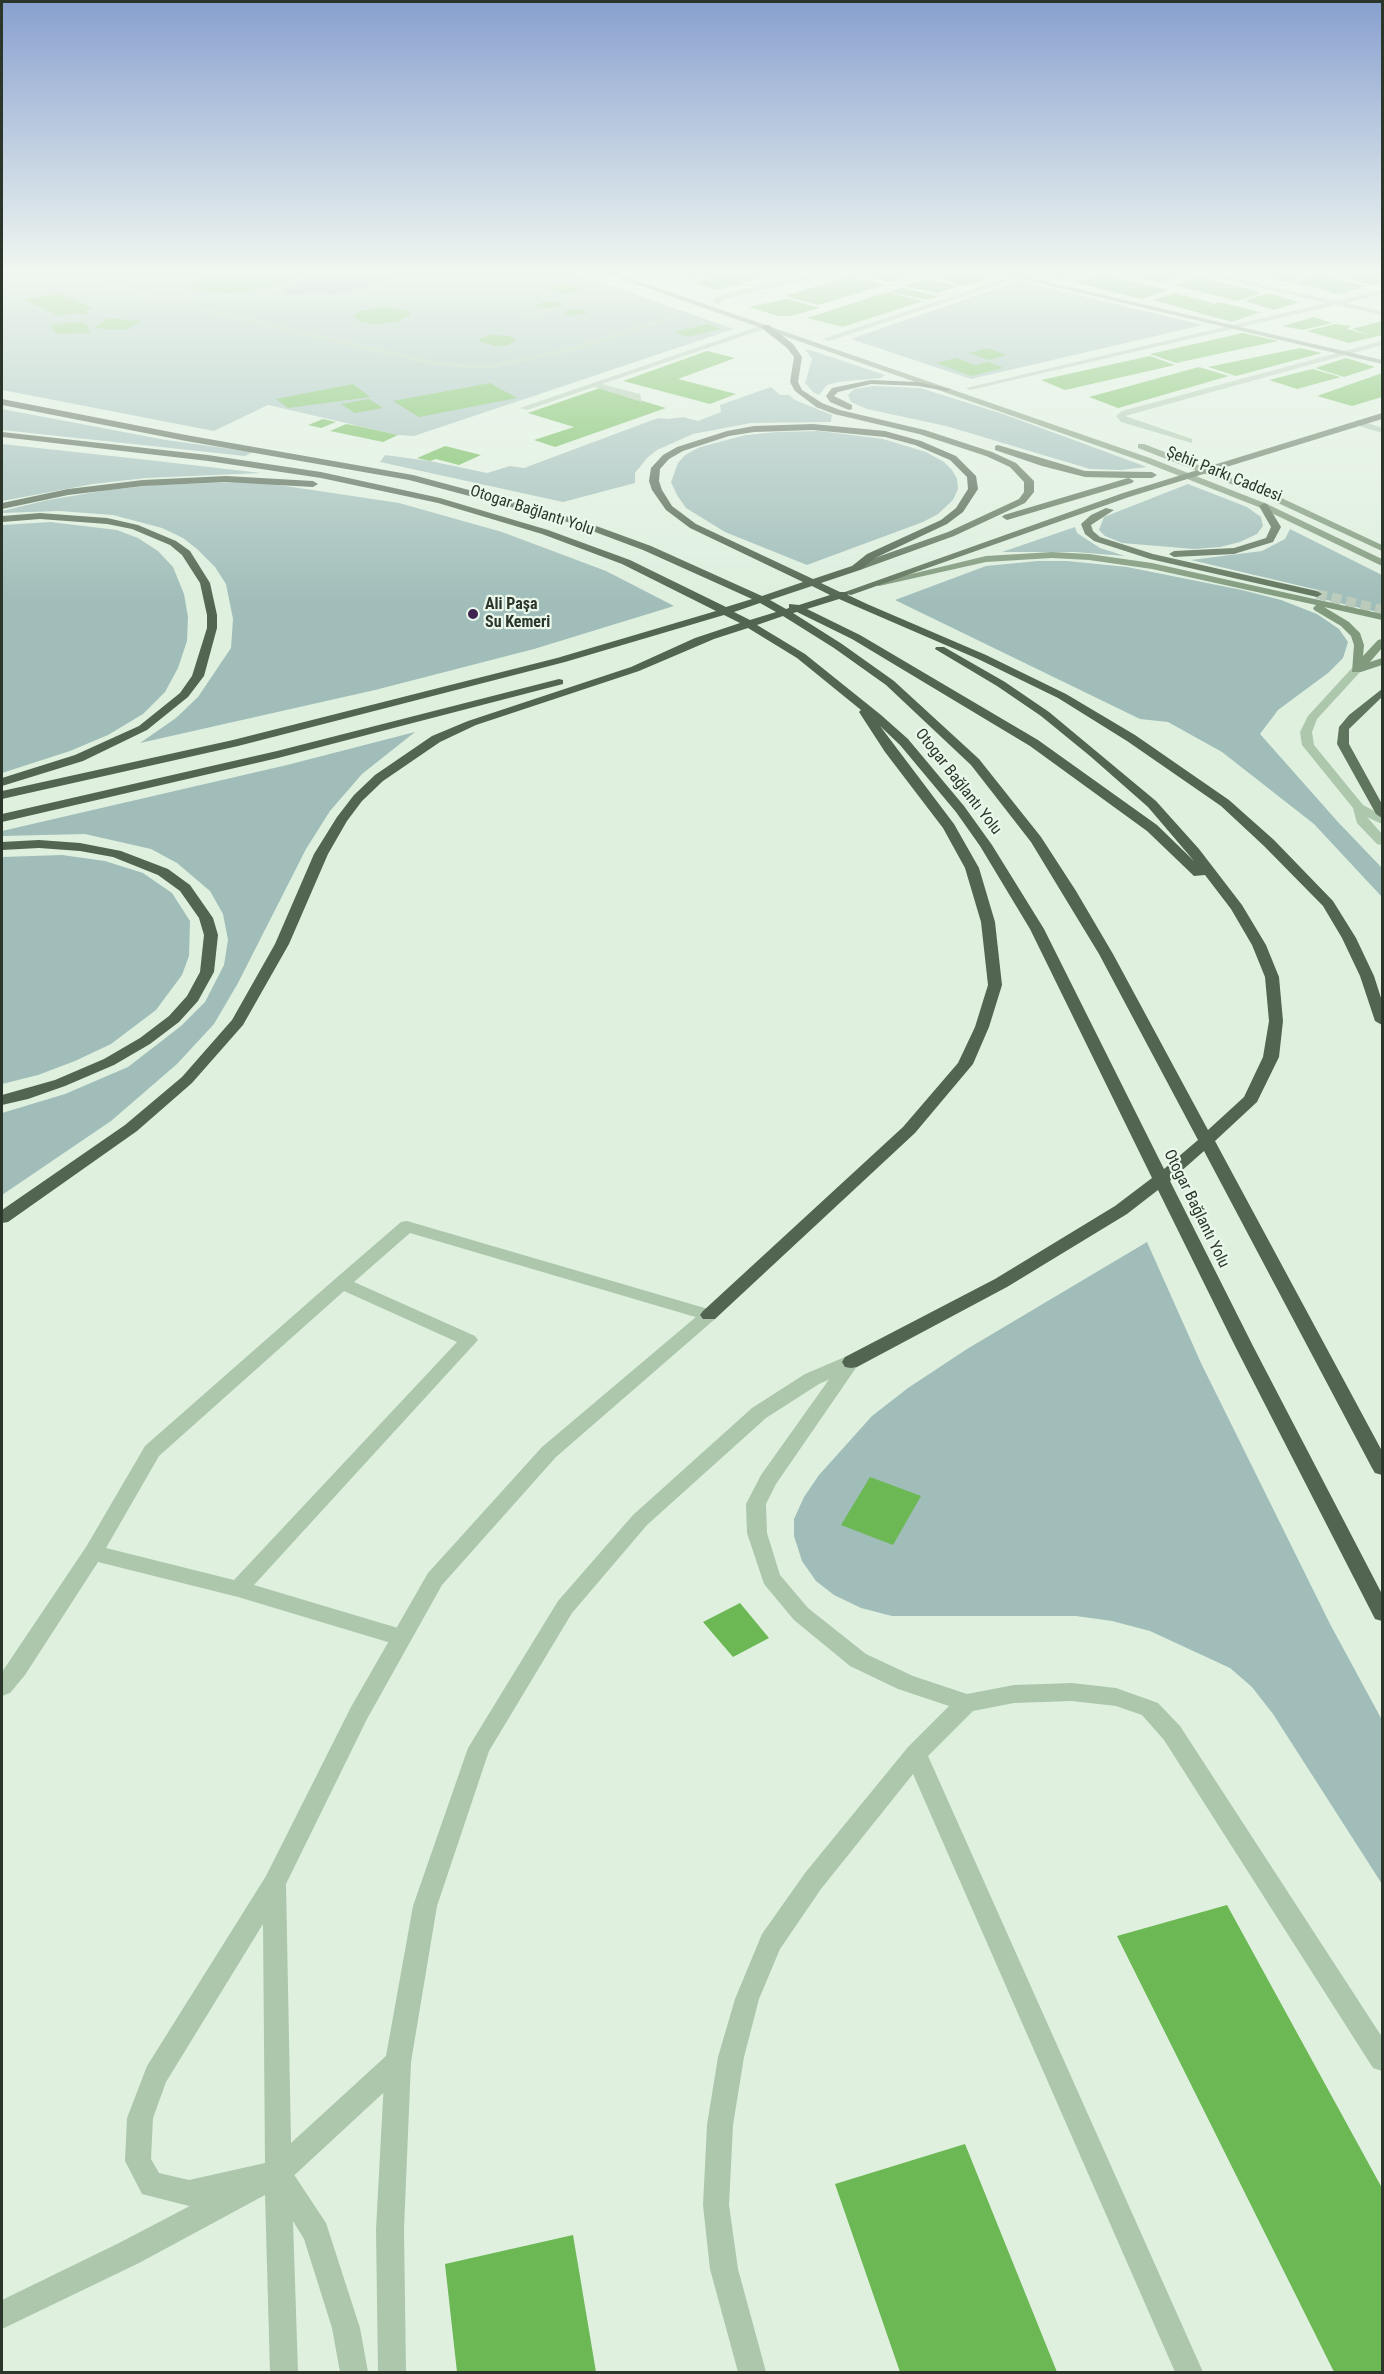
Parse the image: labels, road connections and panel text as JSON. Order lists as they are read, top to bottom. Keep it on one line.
{"streets":{"highway":["Otogar Bağlantı Yolu"],"main road":["Şehir Parkı Caddesi"]},"places":["Ali Paşa Su Kemeri"]}
